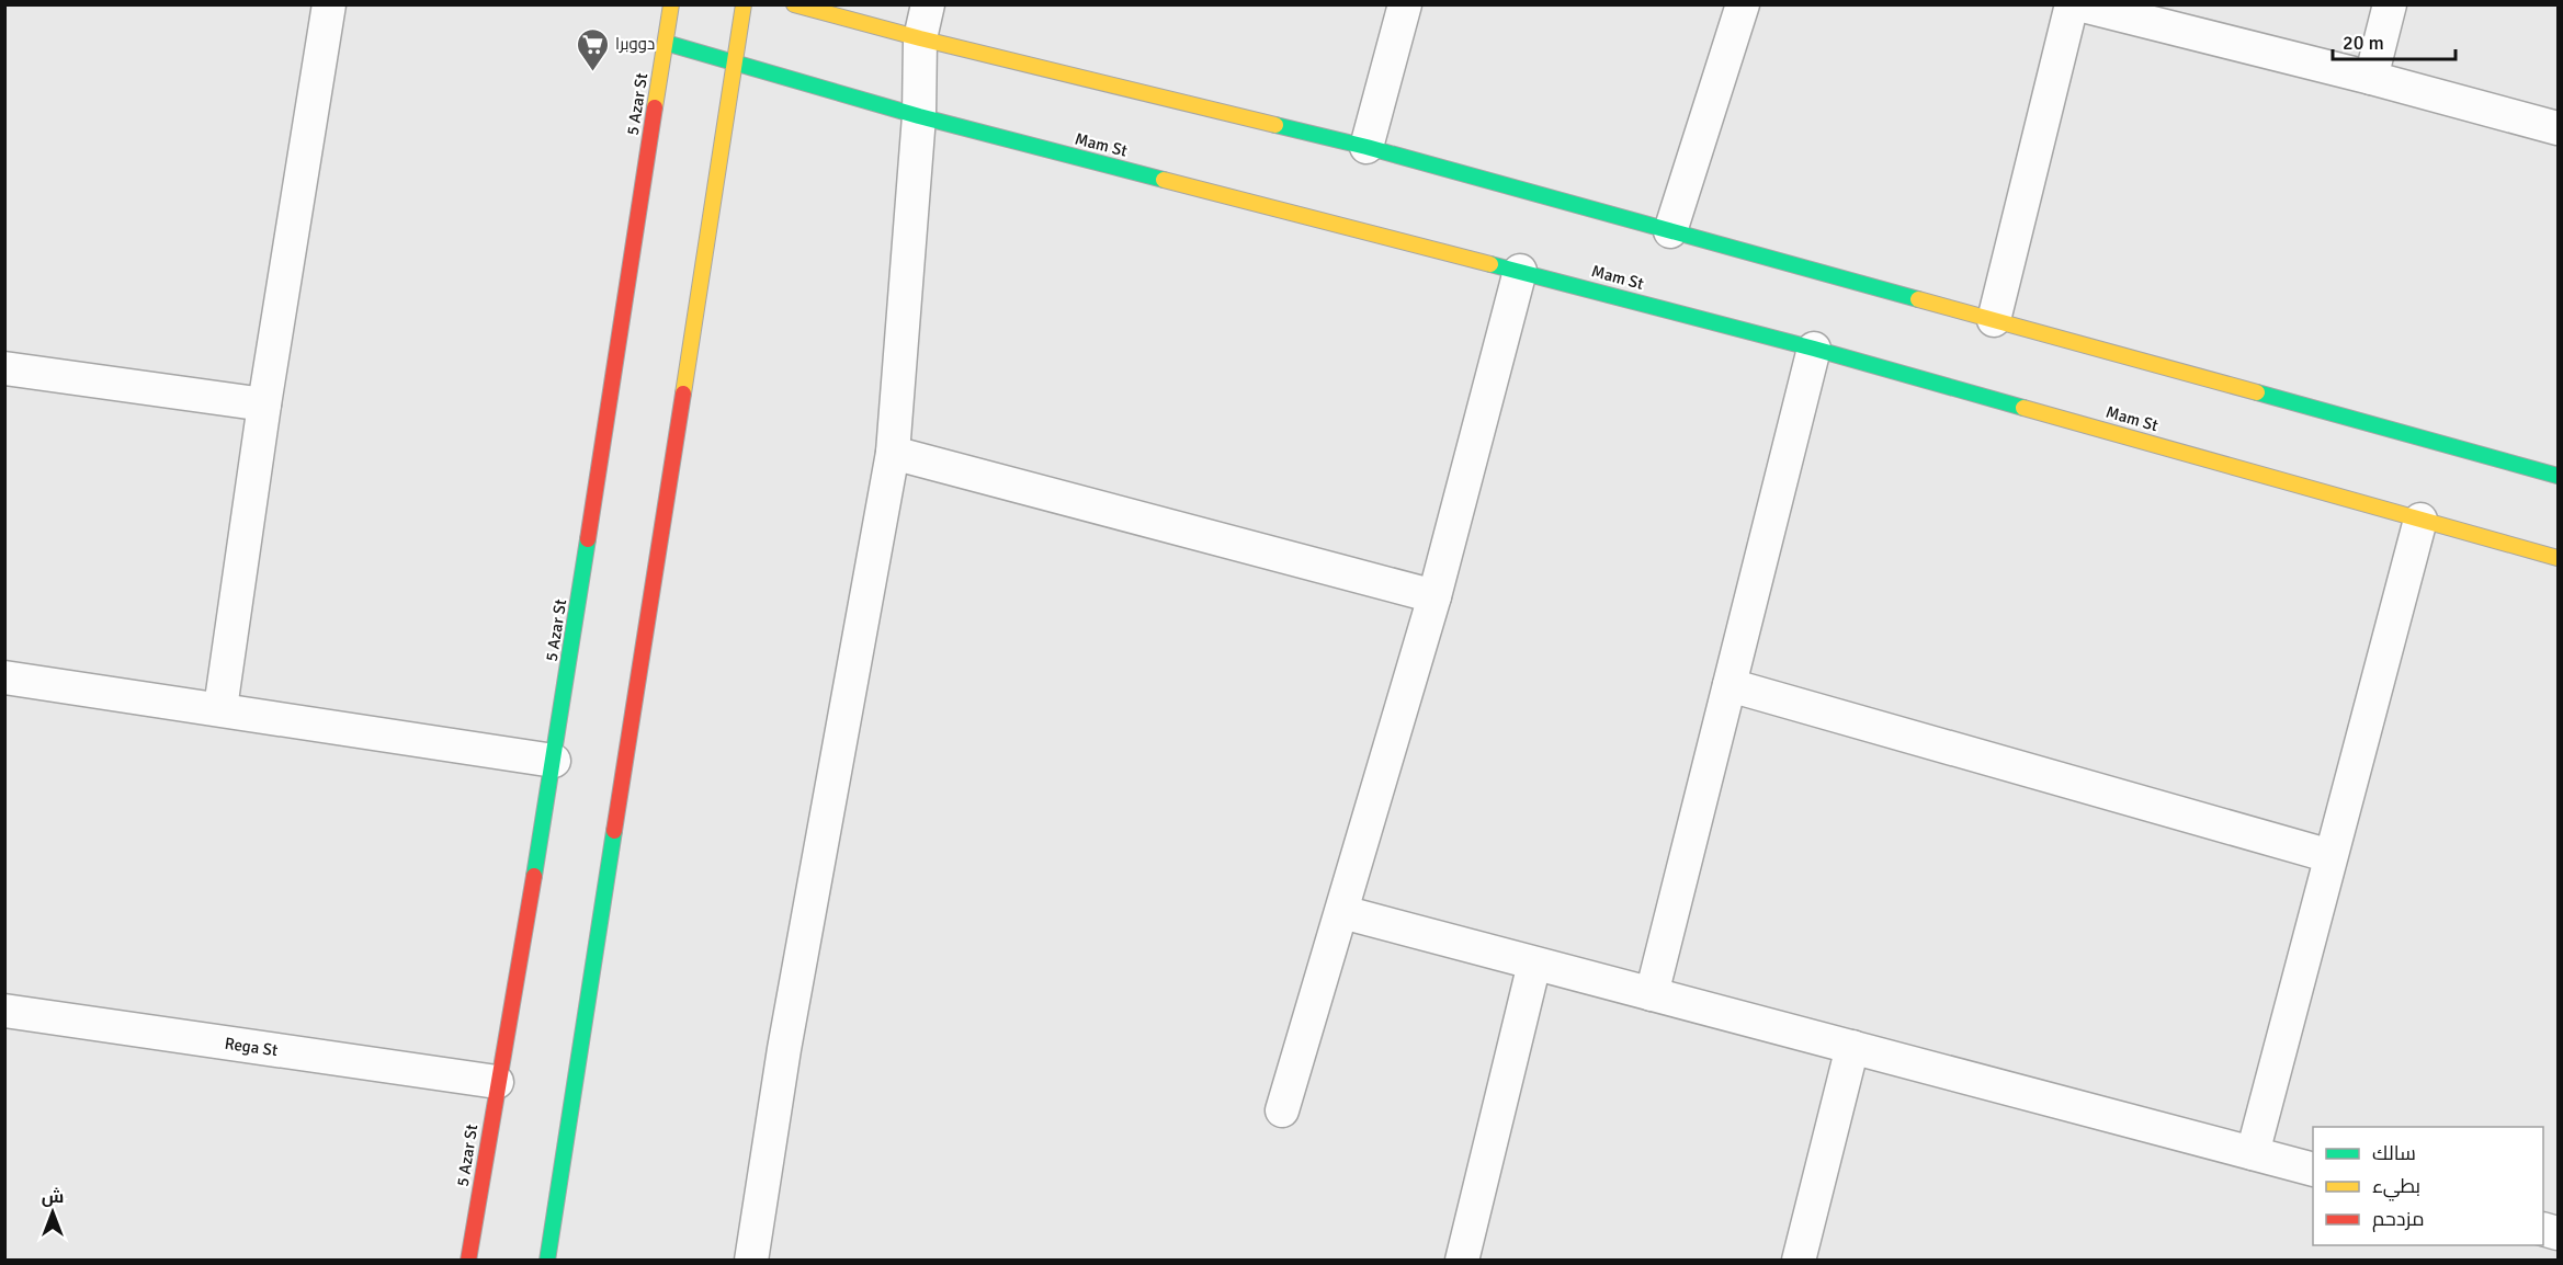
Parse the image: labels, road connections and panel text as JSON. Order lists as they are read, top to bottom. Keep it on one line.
{"streets":{"main road":["5 Azar St","Mam St"],"street":["Rega St"]},"crossings":[["5 Azar St","Mam St"],["5 Azar St","Rega St"]],"places":{"supermarket":["دووبرا"]},"legend":["سالك","بطيء","مزدحم"],"scale_bar":"20 m","north":"top"}
